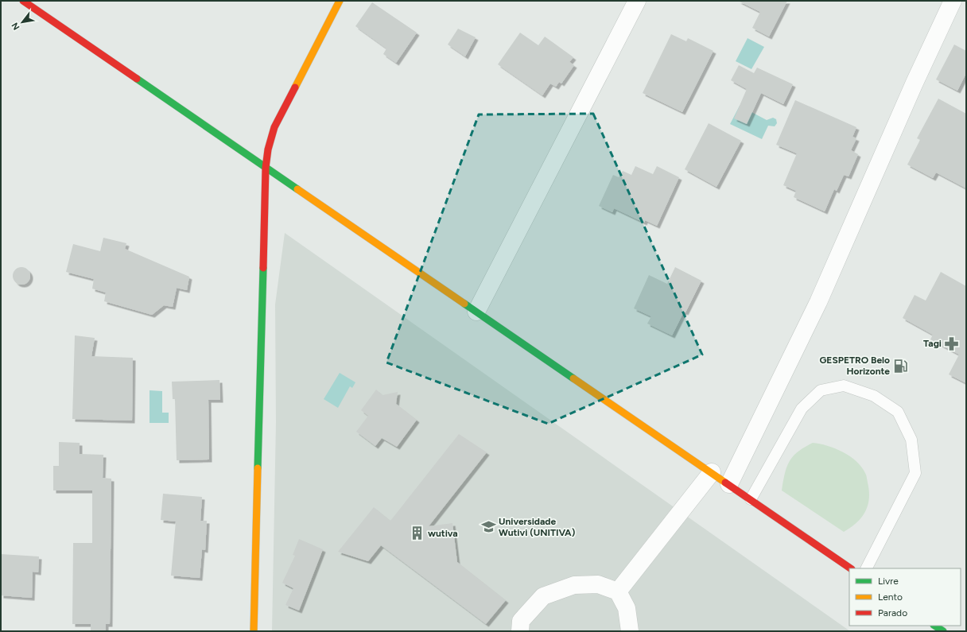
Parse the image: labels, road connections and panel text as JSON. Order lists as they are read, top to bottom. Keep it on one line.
{"places":{"pharmacy":["Tagi"],"fuel station":["GESPETRO Belo Horizonte"],"school or university":["Universidade Wutivi (UNITIVA)"],"building":["wutiva"]},"legend":["Livre","Lento","Parado"],"north":"bottom left"}
